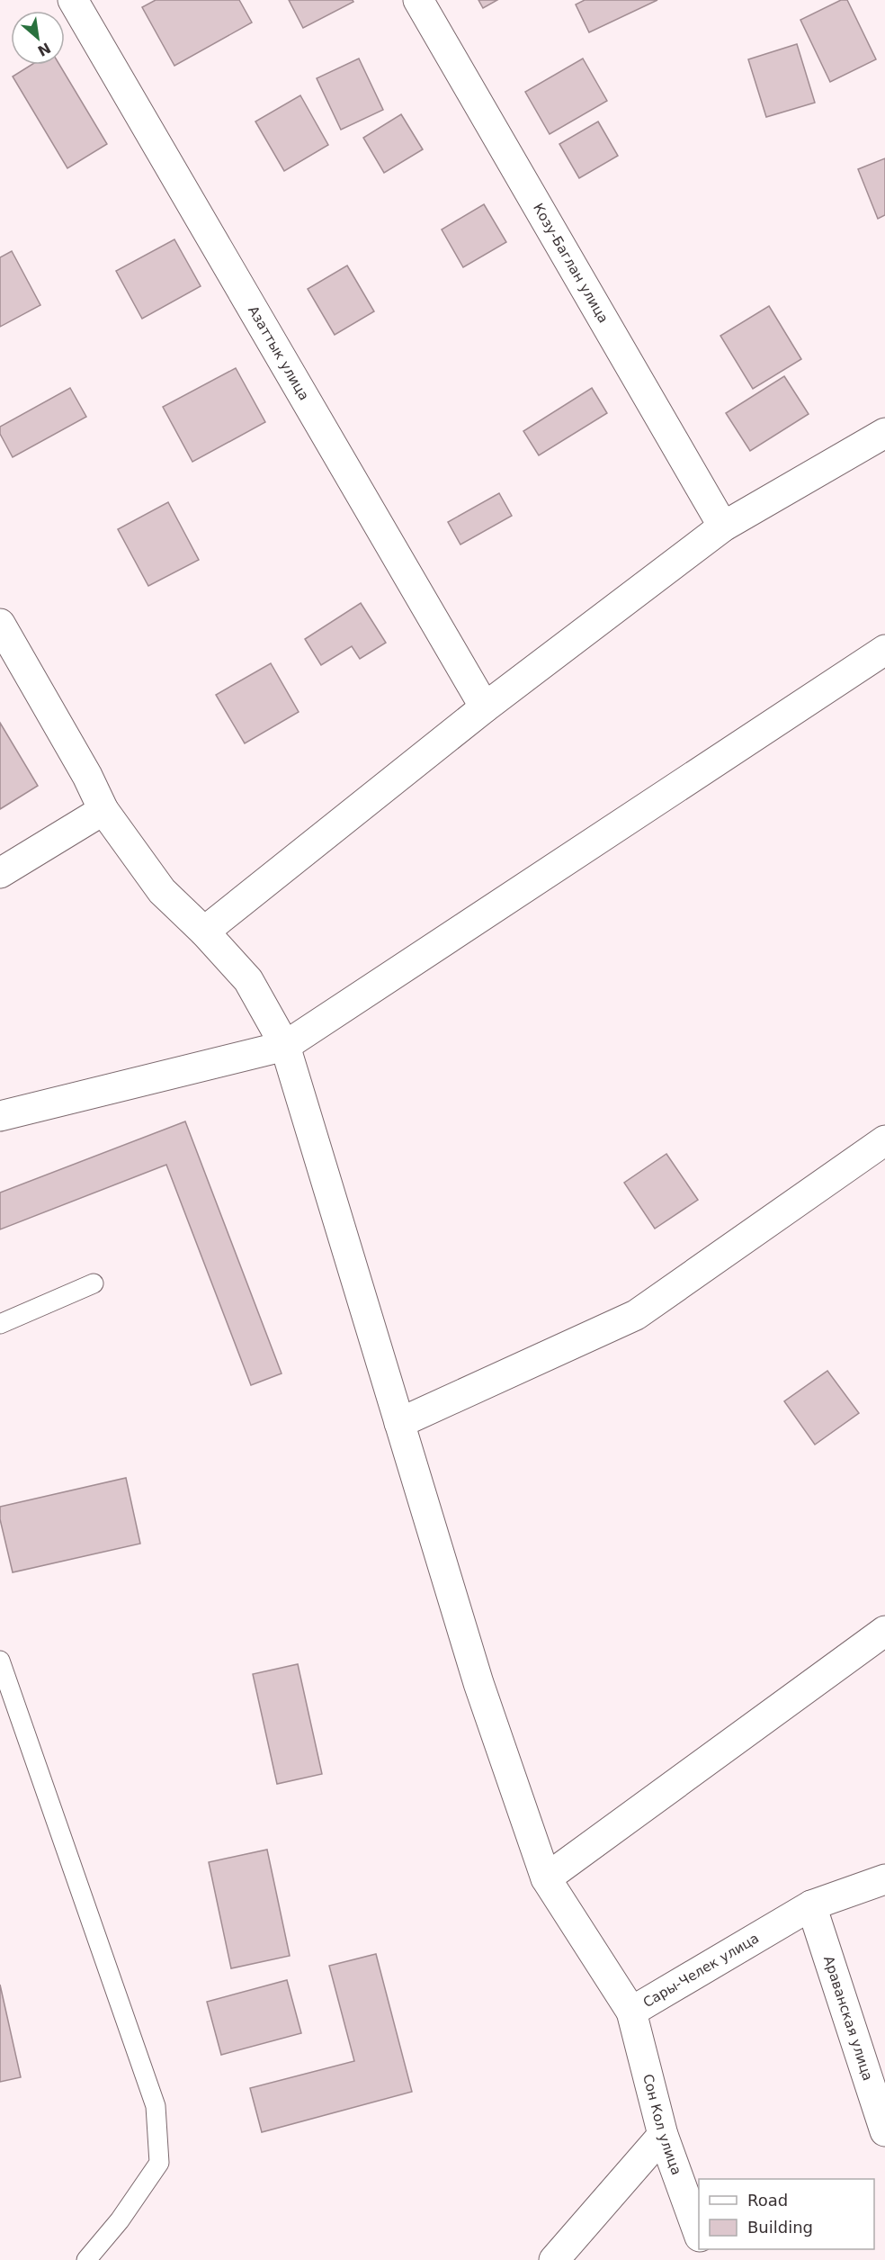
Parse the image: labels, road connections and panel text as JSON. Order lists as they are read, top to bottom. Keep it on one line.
{"streets":{"street":["Козу-Баглан улица","Азаттык улица","Сары-Челек улица","Араванская улица","Сон Кол улица"]},"crossings":[["Сары-Челек улица","Араванская улица"],["Сары-Челек улица","Сон Кол улица"]],"legend":["Road","Building"],"north":"bottom right"}
